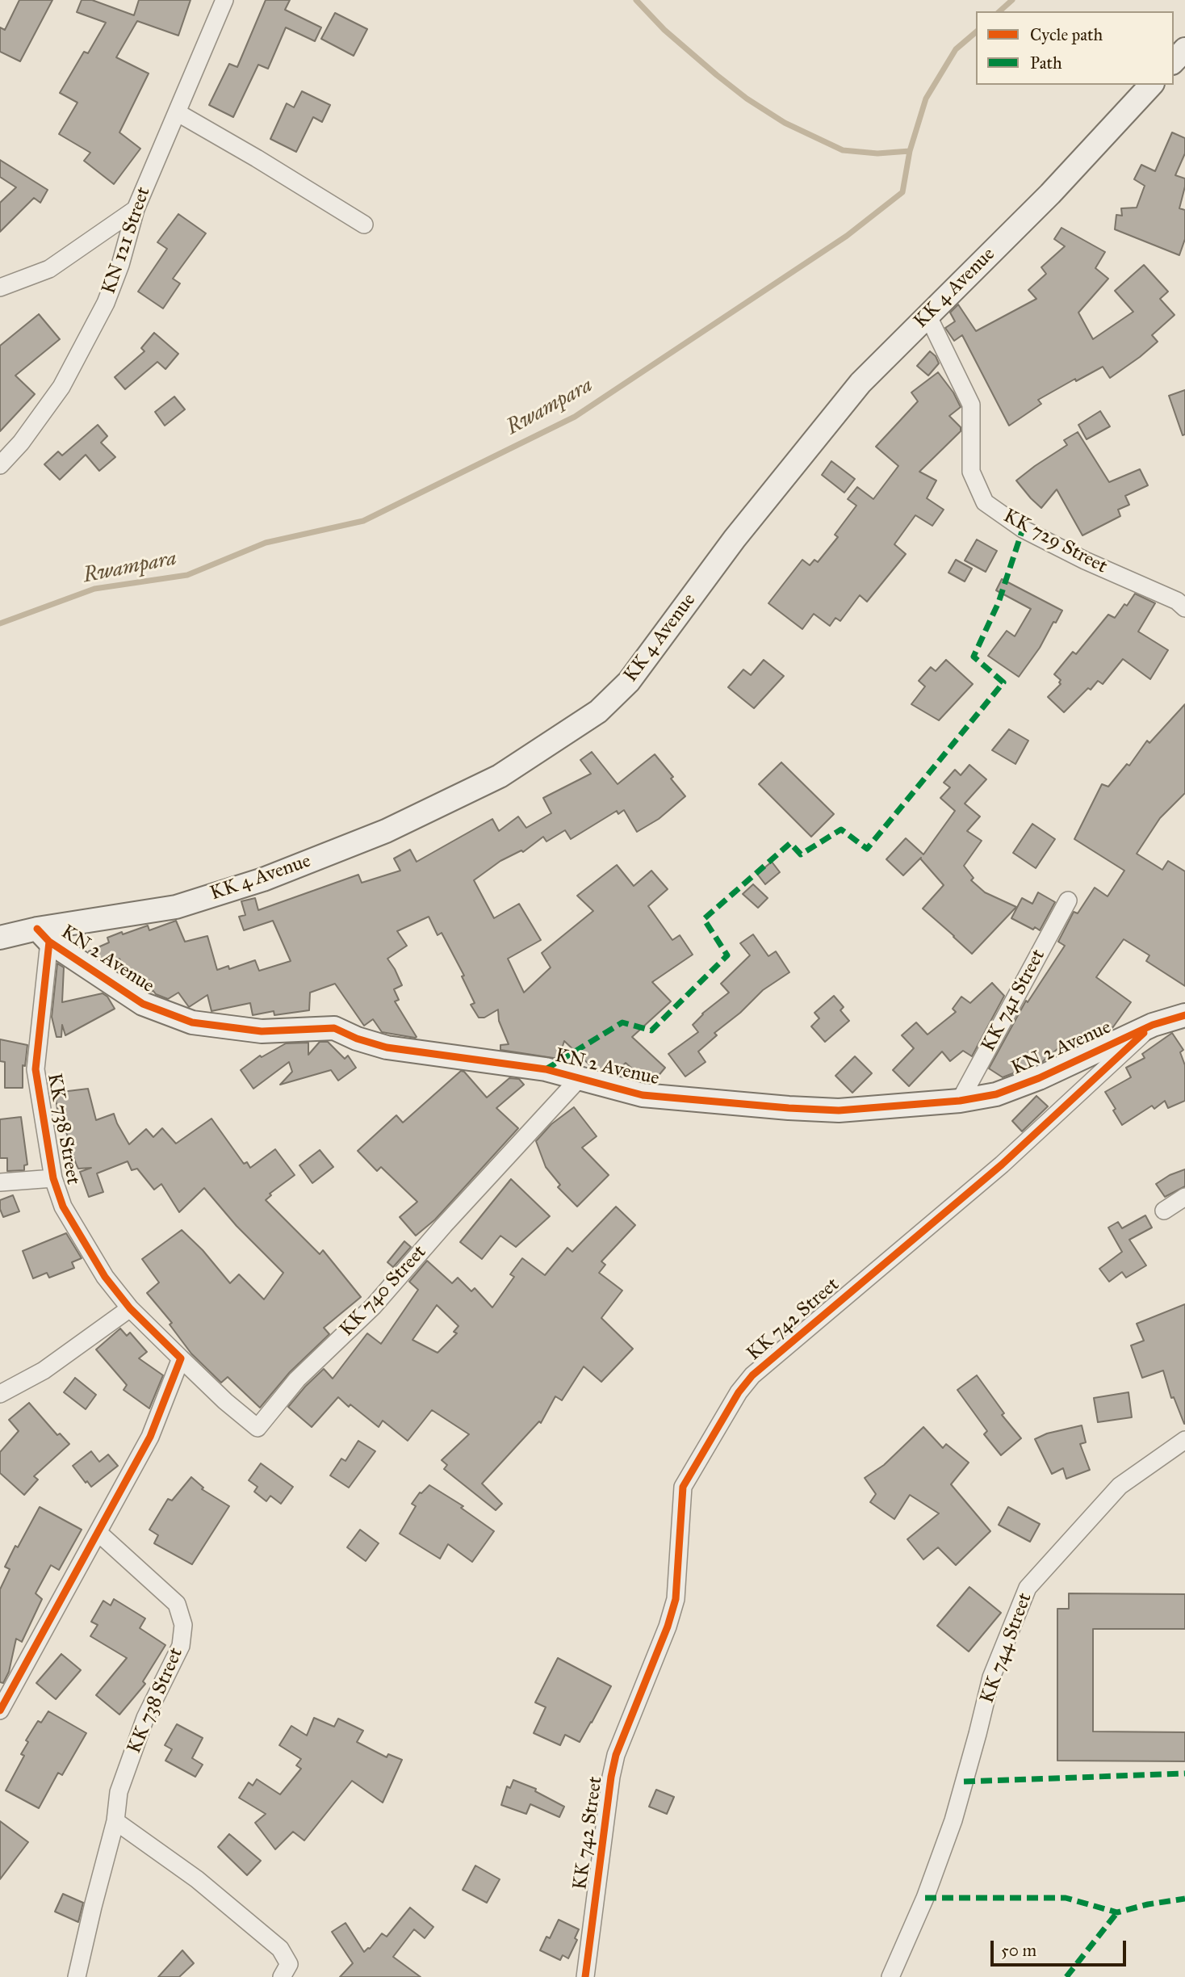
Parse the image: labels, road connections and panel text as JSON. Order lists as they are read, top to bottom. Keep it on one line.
{"streets":{"main road":["KK 4 Avenue","KN 2 Avenue"],"street":["KN 121 Street","KK 729 Street","KK 741 Street","KK 738 Street","KK 740 Street","KK 742 Street","KK 744 Street"]},"crossings":[["KK 4 Avenue","KK 729 Street"],["KK 4 Avenue","KN 2 Avenue"],["KK 4 Avenue","KK 738 Street"],["KN 2 Avenue","KK 741 Street"],["KN 2 Avenue","KK 738 Street"],["KN 2 Avenue","KK 740 Street"],["KN 2 Avenue","KK 742 Street"],["KK 738 Street","KK 740 Street"]],"water":["Rwampara"],"legend":["Cycle path","Path"],"scale_bar":"50 m"}
